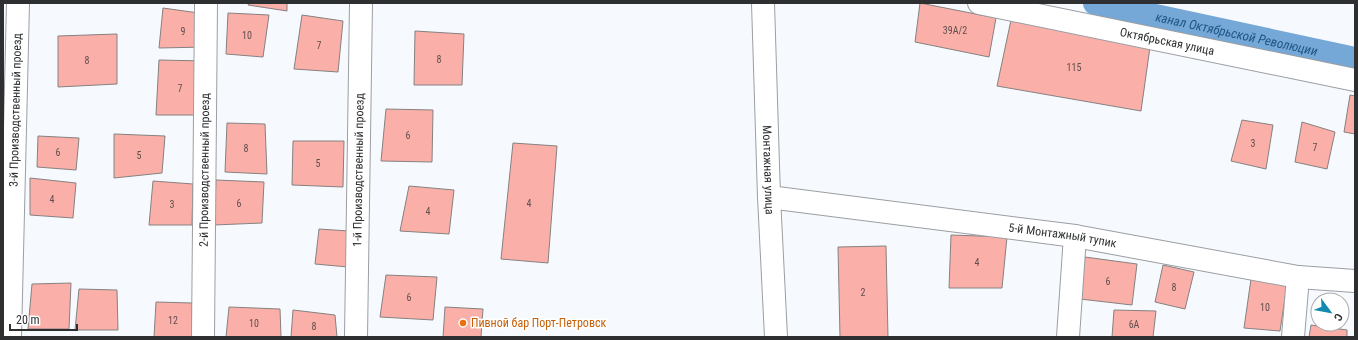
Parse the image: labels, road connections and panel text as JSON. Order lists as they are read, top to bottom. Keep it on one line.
{"streets":{"street":["Октябрьская улица","3-й Производственный проезд","2-й Производственный проезд","1-й Производственный проезд","Монтажная улица","5-й Монтажный тупик"]},"crossings":[["Монтажная улица","5-й Монтажный тупик"]],"water":["канал Октябрьской Революции"],"places":["Пивной бар Порт-Петровск"],"house_numbers":["39А/2","9","10","7","8","8","115","7","6","3","7","8","6","5","5","4","6","4","3","4","4","6","8","2","6","10","12","10","6А","8"],"scale_bar":"20 m","north":"bottom right"}
